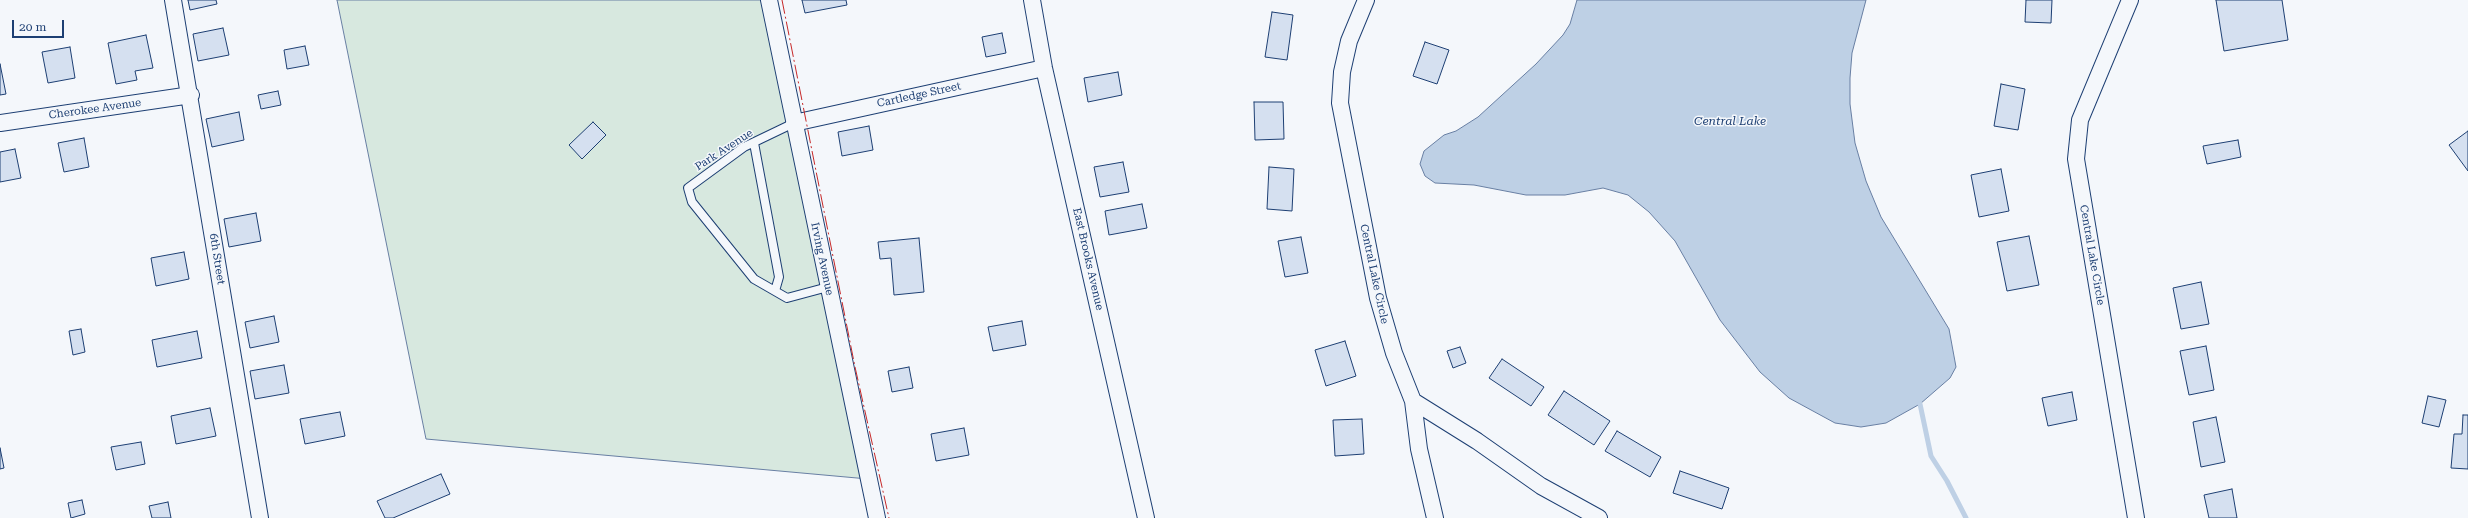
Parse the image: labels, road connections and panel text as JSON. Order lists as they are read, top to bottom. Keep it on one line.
{"streets":{"street":["Cartledge Street","Cherokee Avenue","Central Lake Circle","6th Street","Irving Avenue","East Brooks Avenue"],"lane":["Park Avenue"]},"crossings":[["Cartledge Street","Park Avenue"],["Cartledge Street","Irving Avenue"],["Cartledge Street","East Brooks Avenue"],["Cherokee Avenue","6th Street"],["Park Avenue","Irving Avenue"]],"water":["Central Lake"],"scale_bar":"20 m"}
